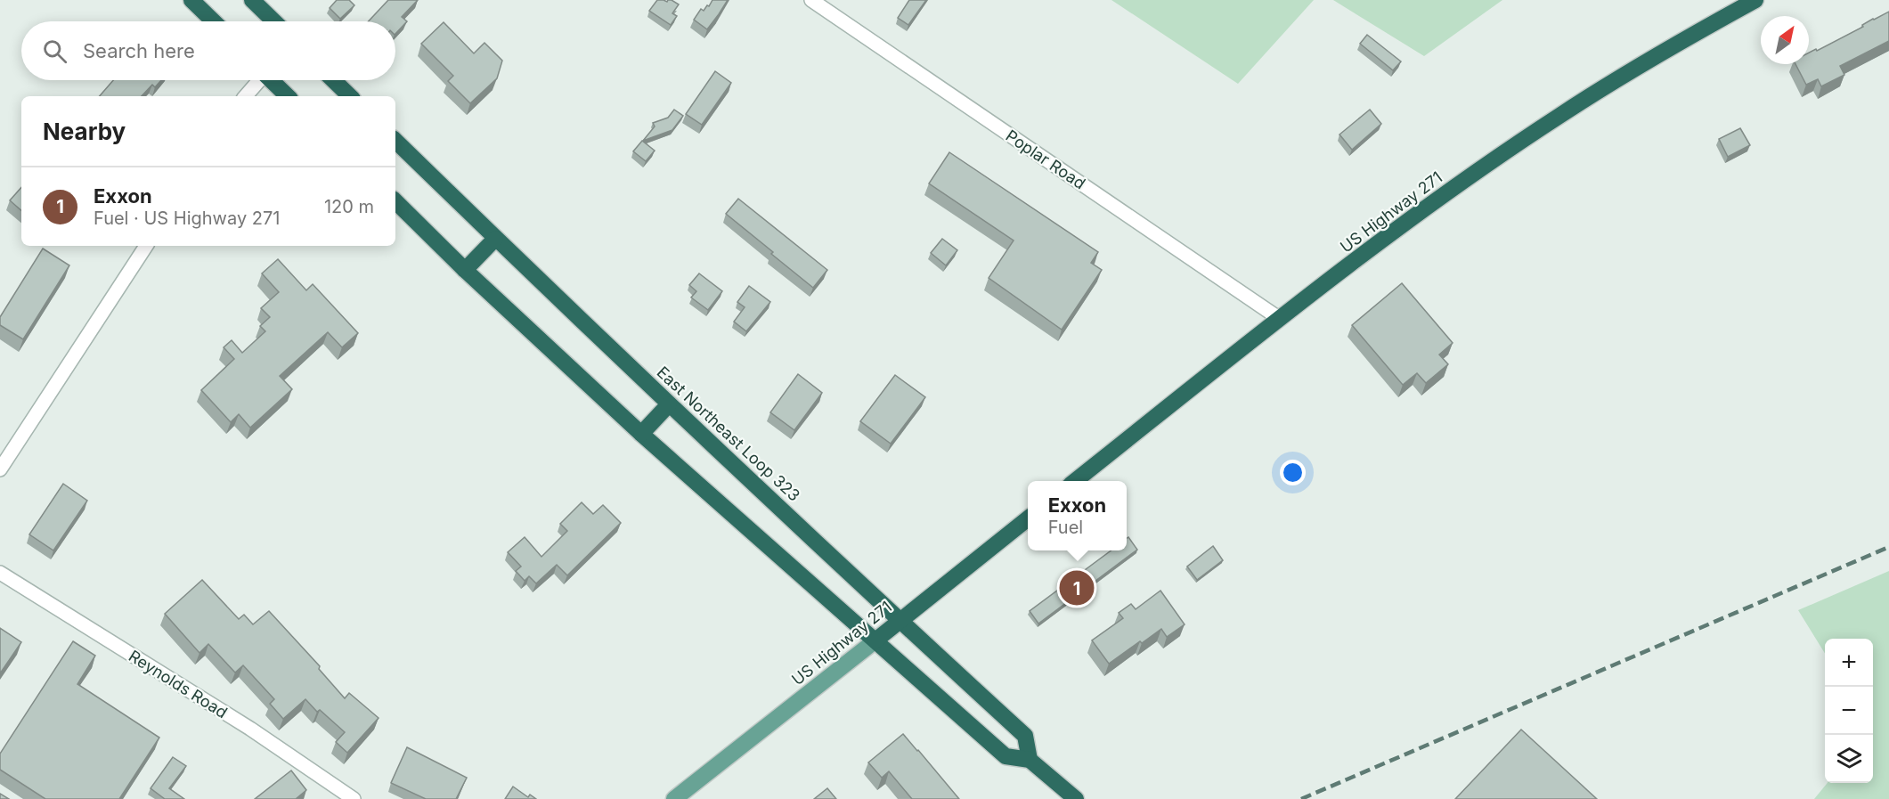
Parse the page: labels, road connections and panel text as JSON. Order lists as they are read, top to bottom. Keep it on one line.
{"streets":{"highway":["US Highway 271","East Northeast Loop 323"],"street":["Poplar Road","Reynolds Road"]},"crossings":[["Poplar Road","US Highway 271"],["US Highway 271","East Northeast Loop 323"]],"north":"top right","page":{"search":"Search here","heading":"Nearby","list":[{"mark":"1","name":"Exxon","note":"Fuel · US Highway 271","value":"120 m"}],"popup":["Exxon","Fuel"],"pins":"1","map_buttons":["+","−"]}}
